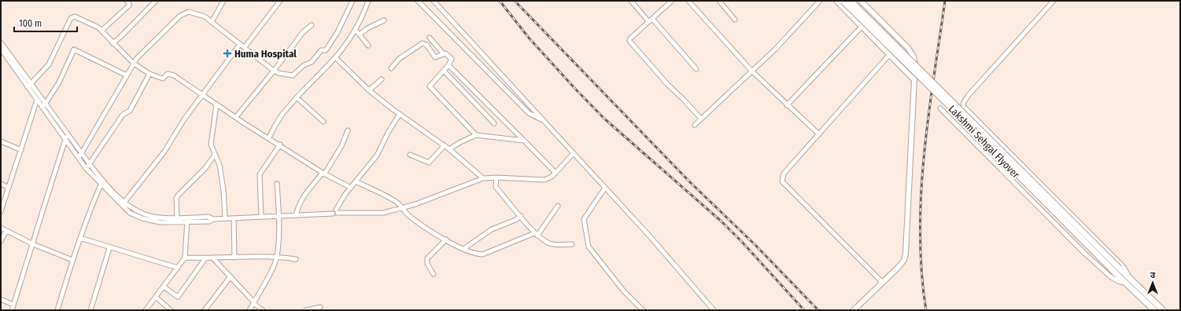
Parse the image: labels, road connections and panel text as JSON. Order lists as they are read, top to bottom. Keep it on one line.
{"streets":{"main road":["Lakshmi Sehgal Flyover"]},"places":{"health":["Huma Hospital"]},"scale_bar":"100 m","north":"top"}
